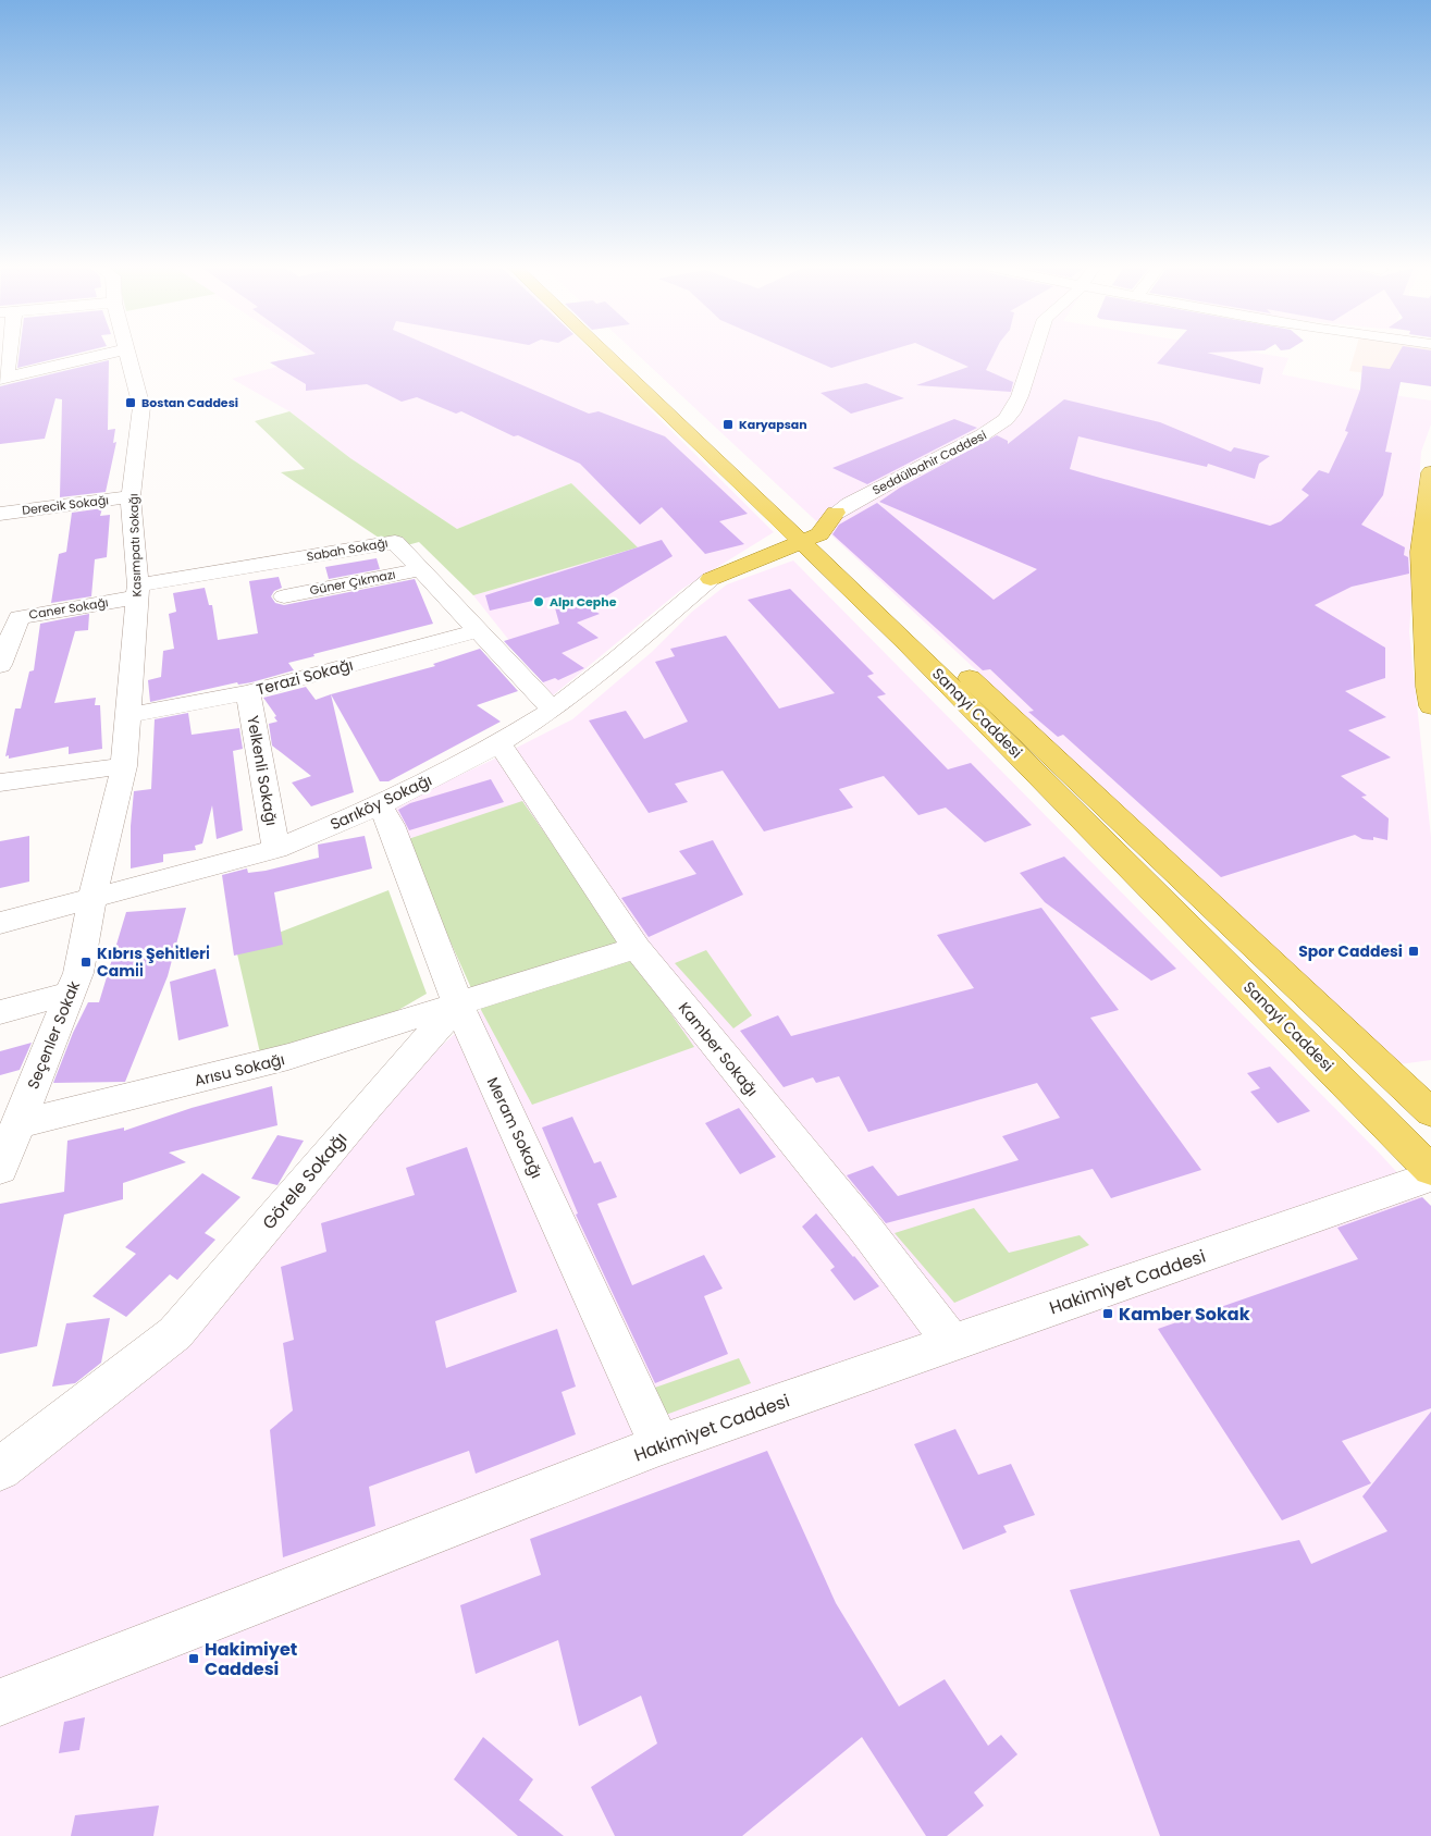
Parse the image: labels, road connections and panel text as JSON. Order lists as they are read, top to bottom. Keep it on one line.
{"streets":{"main road":["Sanayi Caddesi"],"street":["Seddülbahir Caddesi","Derecik Sokağı","Kasımpatı Sokağı","Sabah Sokağı","Güner Çıkmazı","Caner Sokağı","Terazi Sokağı","Yelkenli Sokağı","Sarıköy Sokağı","Seçenler Sokak","Kamber Sokağı","Arısu Sokağı","Meram Sokağı","Görele Sokağı","Hakimiyet Caddesi"]},"crossings":[["Derecik Sokağı","Kasımpatı Sokağı"],["Kasımpatı Sokağı","Sabah Sokağı"],["Kasımpatı Sokağı","Caner Sokağı"],["Kasımpatı Sokağı","Terazi Sokağı"],["Kasımpatı Sokağı","Sarıköy Sokağı"],["Kasımpatı Sokağı","Seçenler Sokak"],["Sabah Sokağı","Güner Çıkmazı"],["Sabah Sokağı","Caner Sokağı"],["Sabah Sokağı","Terazi Sokağı"],["Sabah Sokağı","Sarıköy Sokağı"],["Terazi Sokağı","Yelkenli Sokağı"],["Yelkenli Sokağı","Sarıköy Sokağı"],["Sarıköy Sokağı","Seçenler Sokak"],["Sarıköy Sokağı","Kamber Sokağı"],["Sarıköy Sokağı","Meram Sokağı"],["Seçenler Sokak","Arısu Sokağı"],["Kamber Sokağı","Hakimiyet Caddesi"],["Arısu Sokağı","Meram Sokağı"],["Arısu Sokağı","Görele Sokağı"],["Meram Sokağı","Görele Sokağı"],["Meram Sokağı","Hakimiyet Caddesi"]],"places":{"transit":["Bostan Caddesi","Karyapsan","Spor Caddesi","Kıbrıs Şehi̇tleri̇ Cami̇i̇","Kamber Sokak","Hakimiyet Caddesi"],"other":["Alpı Cephe"]}}
